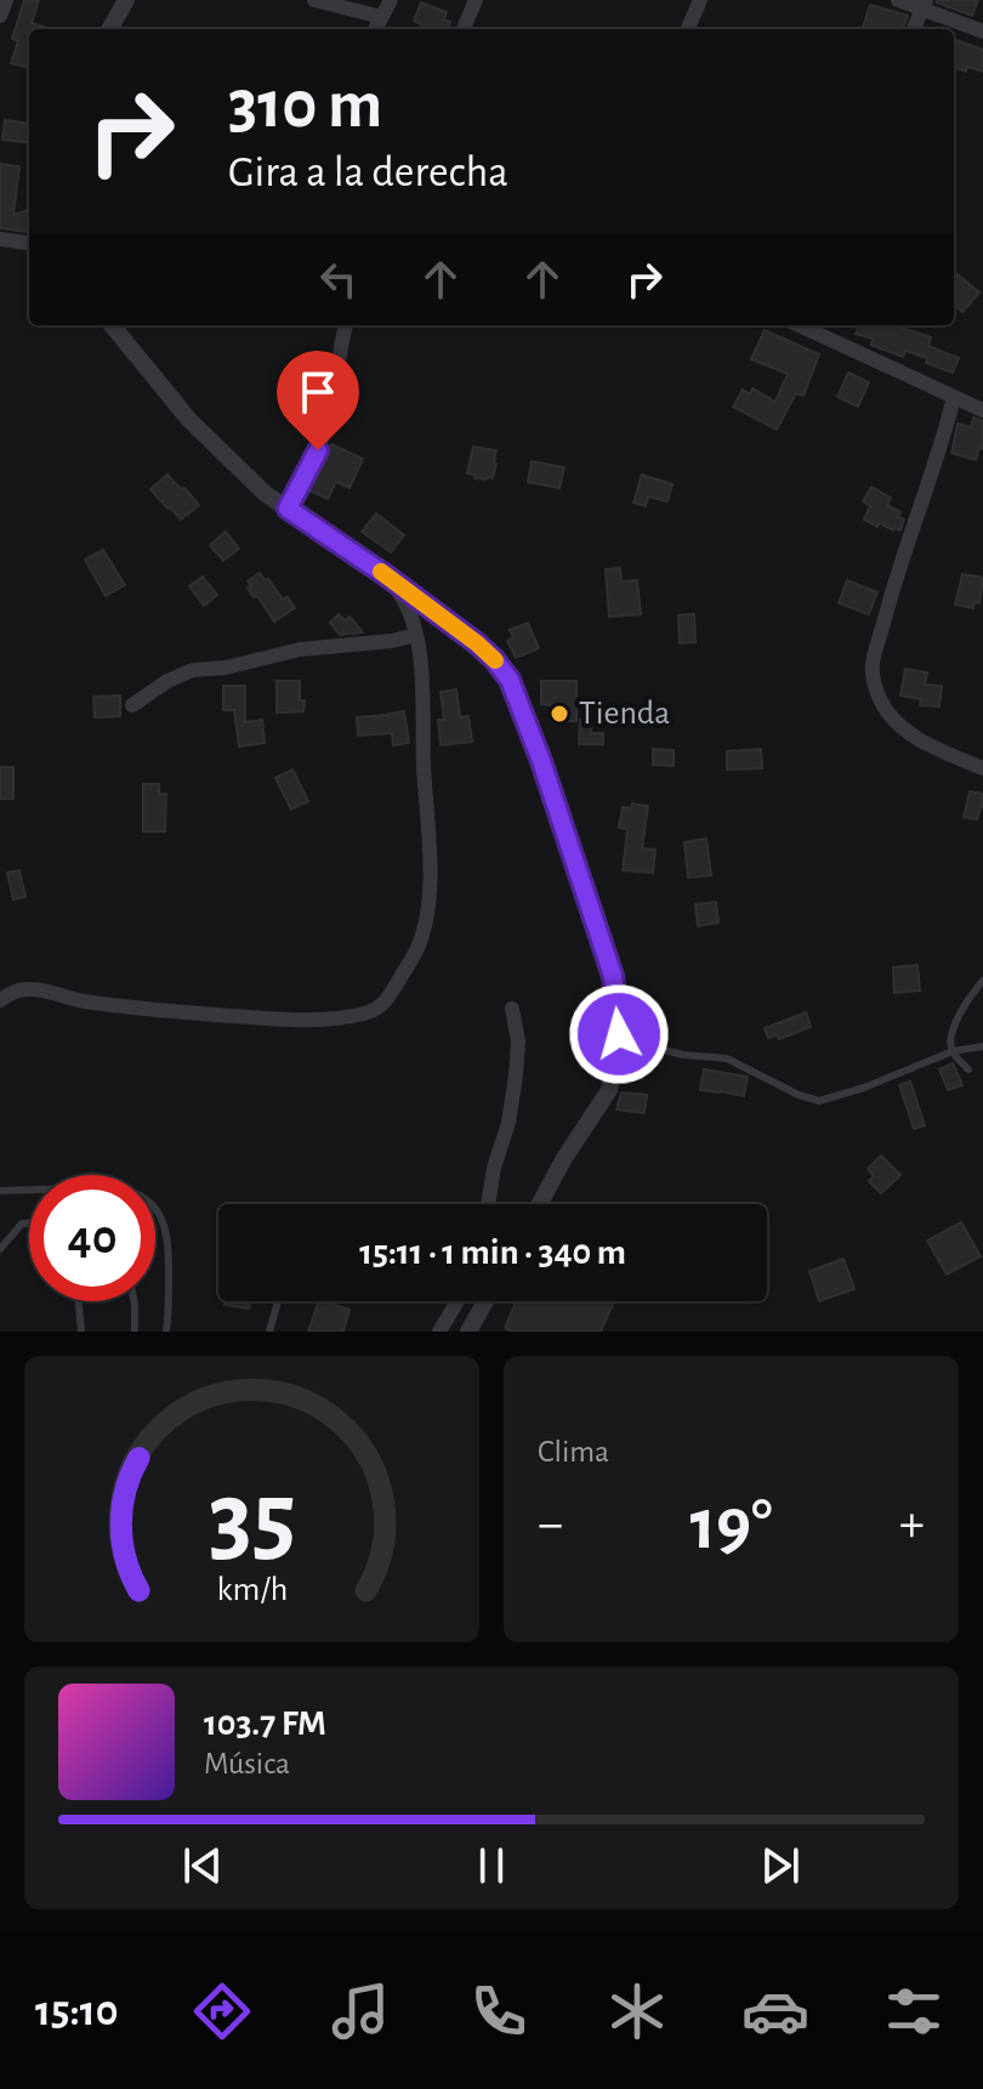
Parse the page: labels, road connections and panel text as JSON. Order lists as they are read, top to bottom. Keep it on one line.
{"places":["Tienda"],"page":{"turn":["310 m","Gira a la derecha"],"limit":"40","trip":"15:11 · 1 min · 340 m","tile":"Clima","heat":["−","19°","+"],"song":["103.7 FM","Música"],"tabs":"15:10","gauge":["35","km/h"]}}
